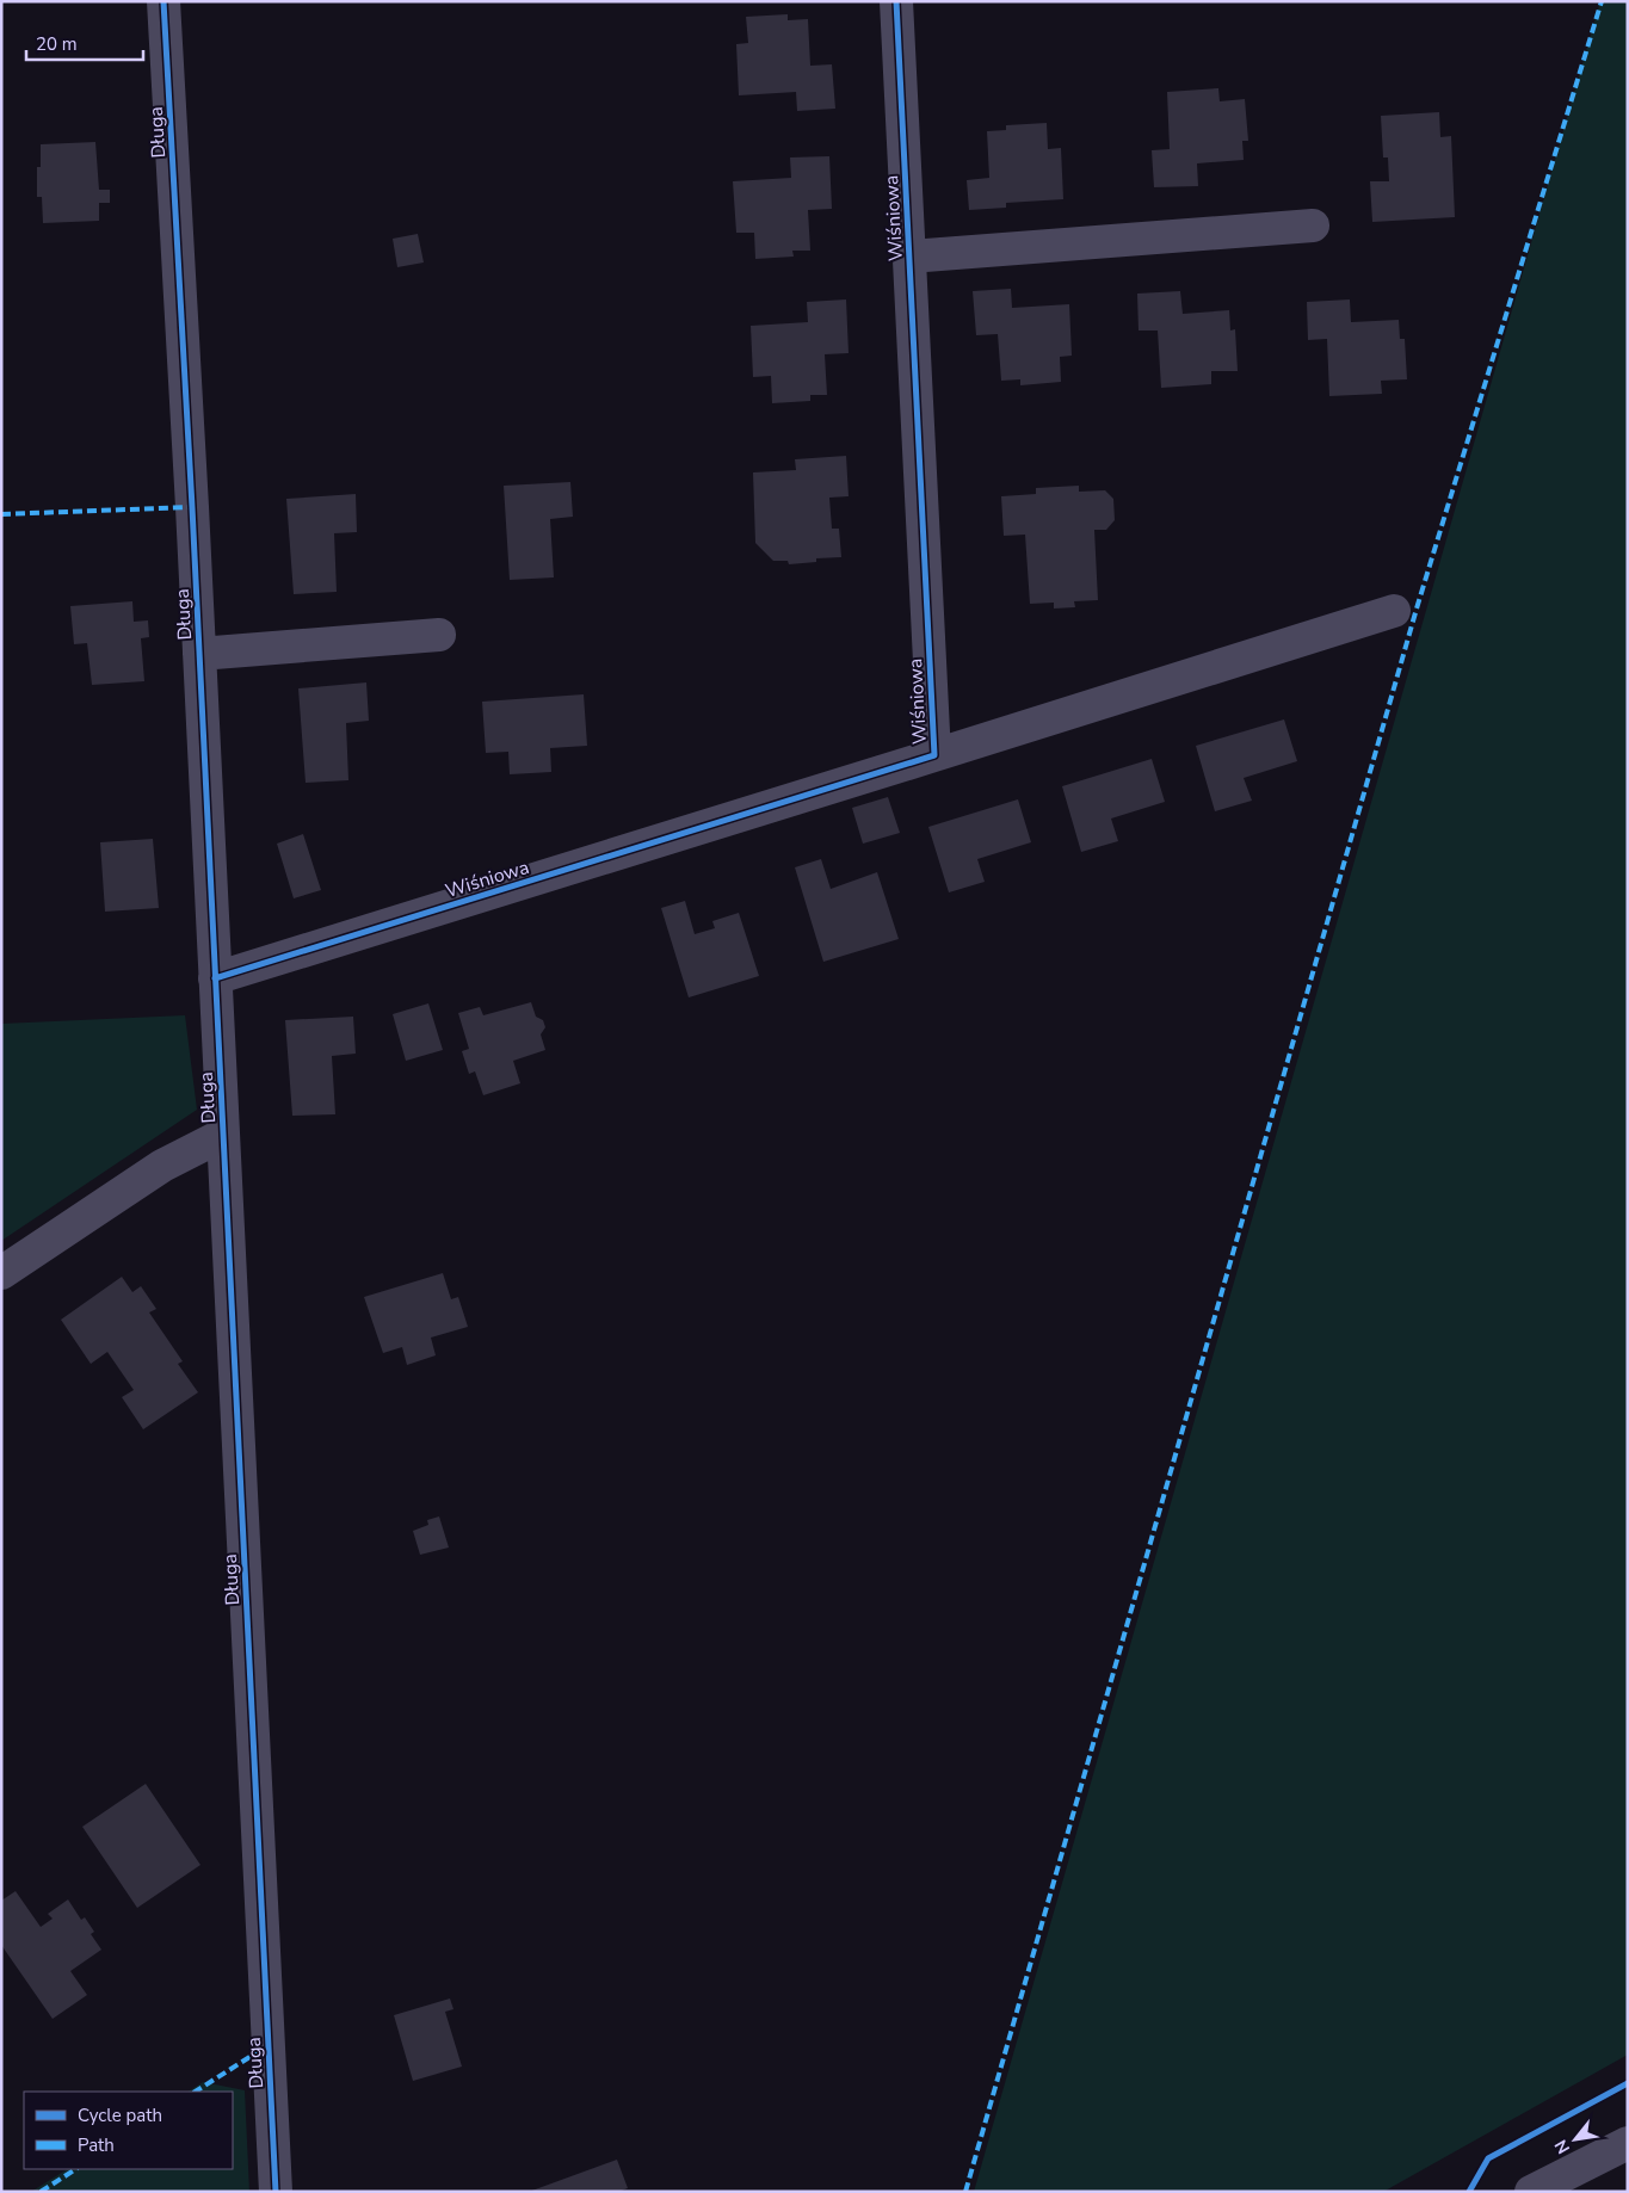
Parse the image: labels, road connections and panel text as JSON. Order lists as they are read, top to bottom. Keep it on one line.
{"streets":{"street":["Długa","Wiśniowa"]},"crossings":[["Długa","Wiśniowa"]],"legend":["Cycle path","Path"],"scale_bar":"20 m","north":"bottom left"}
